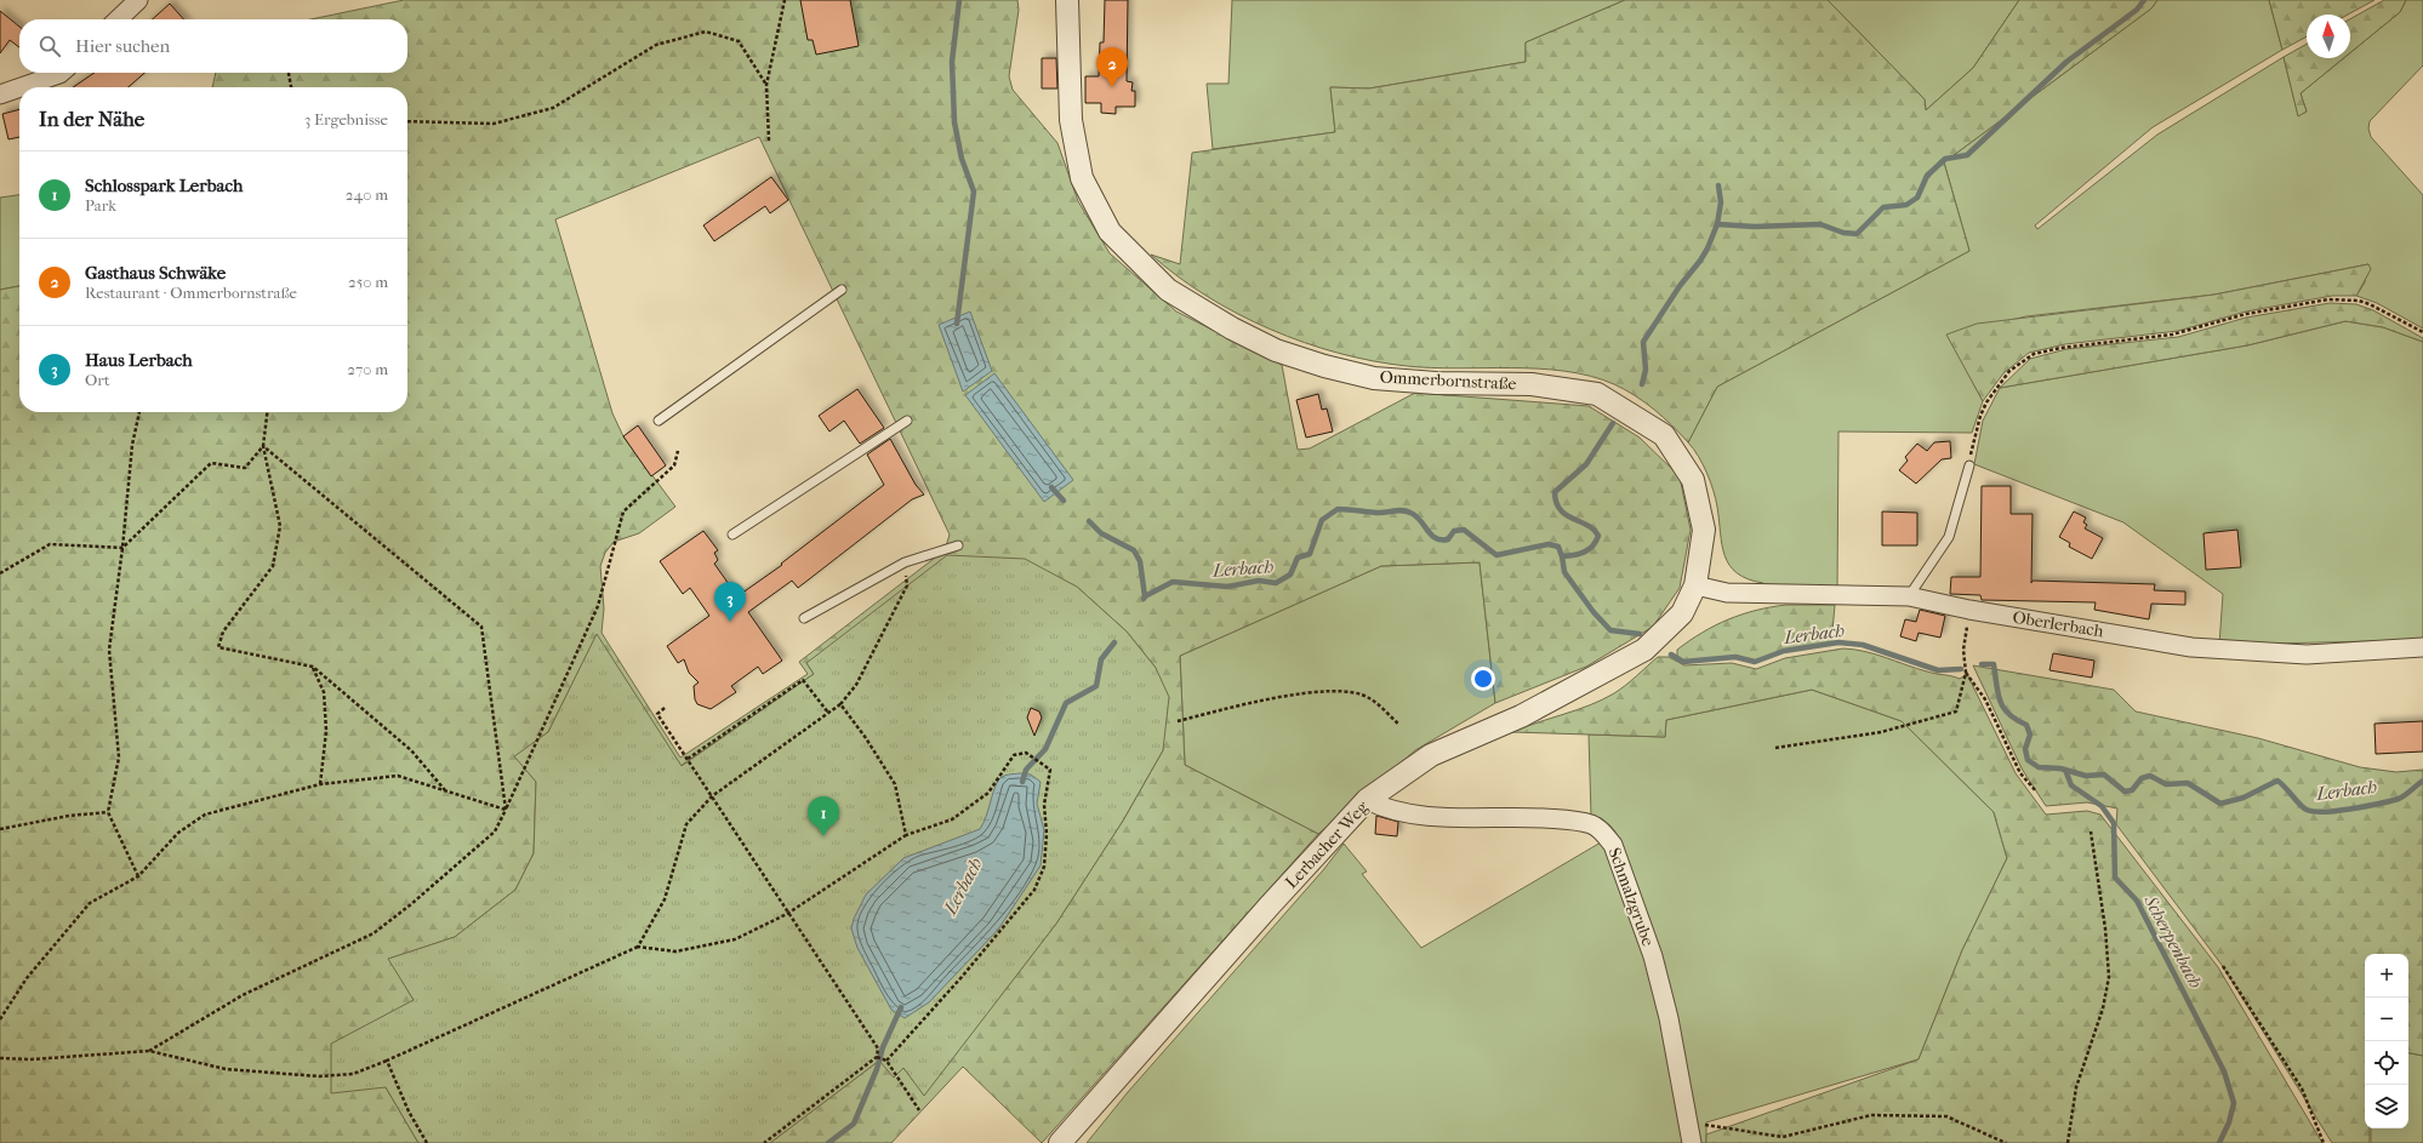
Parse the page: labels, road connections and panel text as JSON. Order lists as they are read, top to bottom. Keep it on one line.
{"streets":{"street":["Ommerbornstraße","Oberlerbach","Lerbacher Weg","Schmalzgrube"]},"crossings":[["Ommerbornstraße","Oberlerbach"],["Ommerbornstraße","Lerbacher Weg"],["Oberlerbach","Lerbacher Weg"],["Lerbacher Weg","Schmalzgrube"]],"water":["Lerbach","Scherpenbach"],"north":"top","page":{"search":"Hier suchen","pins":["2","3","1"],"heading":["In der Nähe","3 Ergebnisse"],"list":[{"mark":"1","name":"Schlosspark Lerbach","note":"Park","value":"240 m"},{"mark":"2","name":"Gasthaus Schwäke","note":"Restaurant · Ommerbornstraße","value":"250 m"},{"mark":"3","name":"Haus Lerbach","note":"Ort","value":"270 m"}],"map_buttons":["+","−"]}}
